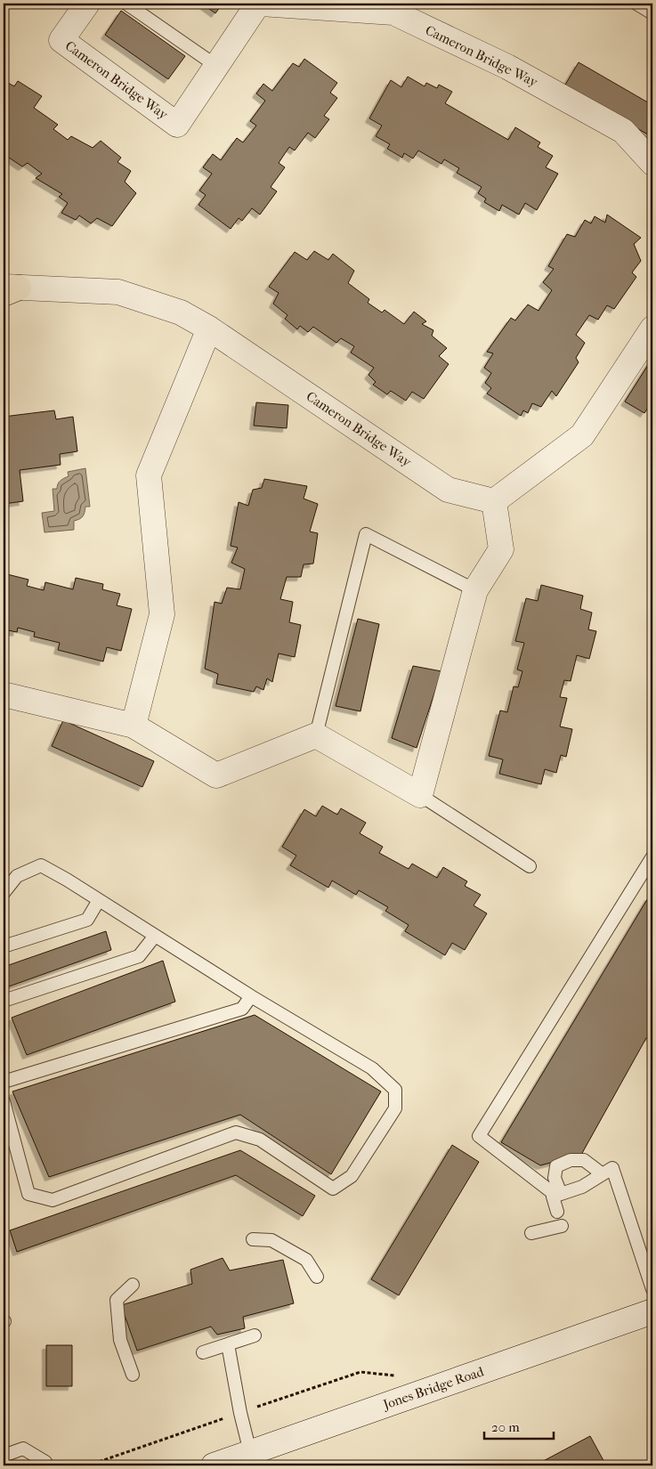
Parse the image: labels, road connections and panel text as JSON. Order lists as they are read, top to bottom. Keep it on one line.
{"streets":{"street":["Cameron Bridge Way","Jones Bridge Road"]},"scale_bar":"20 m"}
